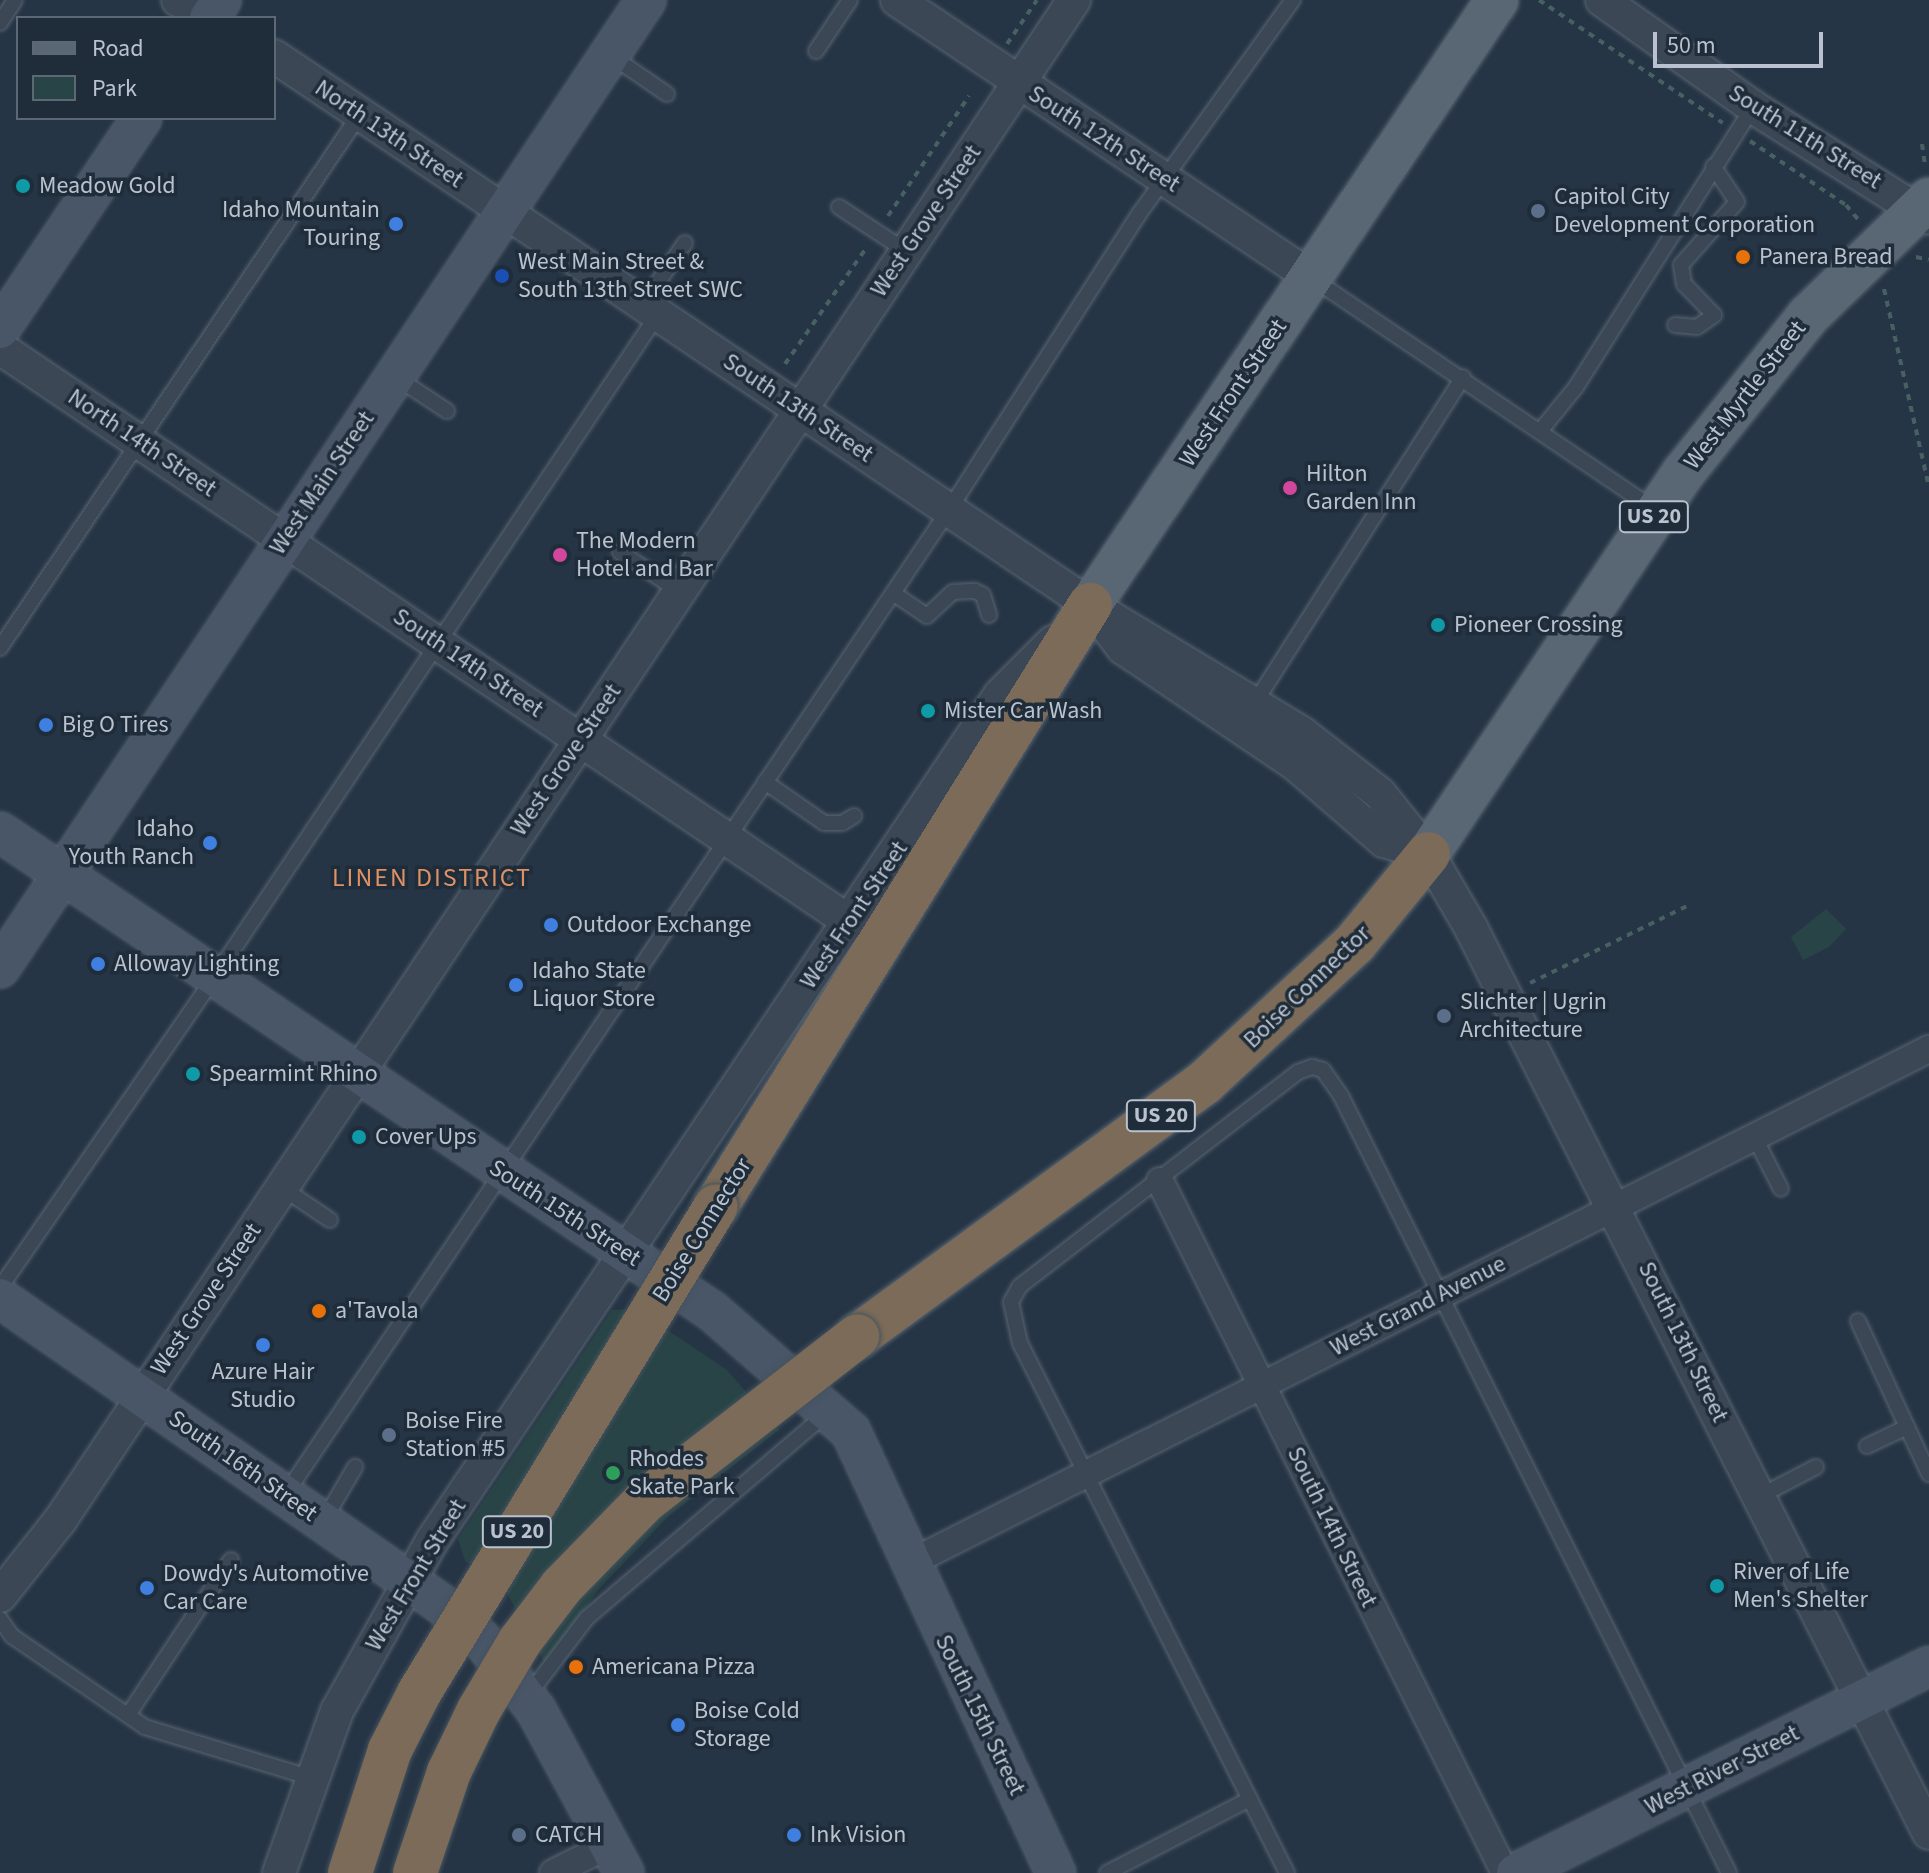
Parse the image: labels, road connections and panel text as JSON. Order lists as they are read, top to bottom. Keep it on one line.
{"streets":{"highway":["US 20","Boise Connector"],"main road":["West Front Street","West Myrtle Street","West Main Street","South 15th Street","South 16th Street","West River Street"],"street":["North 13th Street","South 11th Street","South 12th Street","West Grove Street","South 13th Street","North 14th Street","South 14th Street","West Grand Avenue"]},"crossings":[["North 13th Street","South 13th Street"],["North 13th Street","West Main Street"],["South 11th Street","West Myrtle Street"],["South 12th Street","West Grove Street"],["South 12th Street","West Front Street"],["West Grove Street","South 13th Street"],["West Grove Street","South 14th Street"],["West Grove Street","South 15th Street"],["West Grove Street","South 16th Street"],["West Front Street","South 13th Street"],["West Front Street","South 14th Street"],["West Front Street","Boise Connector"],["West Front Street","South 15th Street"],["West Front Street","South 16th Street"],["West Myrtle Street","South 13th Street"],["West Myrtle Street","Boise Connector"],["South 13th Street","West Main Street"],["South 13th Street","Boise Connector"],["South 13th Street","West Grand Avenue"],["South 13th Street","West River Street"],["North 14th Street","West Main Street"],["North 14th Street","South 14th Street"],["West Main Street","South 14th Street"],["West Main Street","South 15th Street"],["South 14th Street","West Grand Avenue"],["South 15th Street","West Grand Avenue"]],"districts":["LINEN DISTRICT"],"places":["Meadow Gold","Capitol City Development Corporation","Idaho Mountain Touring","Panera Bread","West Main Street & South 13th Street SWC","Hilton Garden Inn","The Modern Hotel and Bar","Pioneer Crossing","Mister Car Wash","Big O Tires","Idaho Youth Ranch","Outdoor Exchange","Alloway Lighting","Idaho State Liquor Store","Slichter | Ugrin Architecture","Spearmint Rhino","Cover Ups","a'Tavola","Azure Hair Studio","Boise Fire Station #5","Rhodes Skate Park","River of Life Men's Shelter","Dowdy's Automotive Car Care","Americana Pizza","Boise Cold Storage","CATCH","Ink Vision"],"legend":["Road","Park"],"scale_bar":"50 m"}
